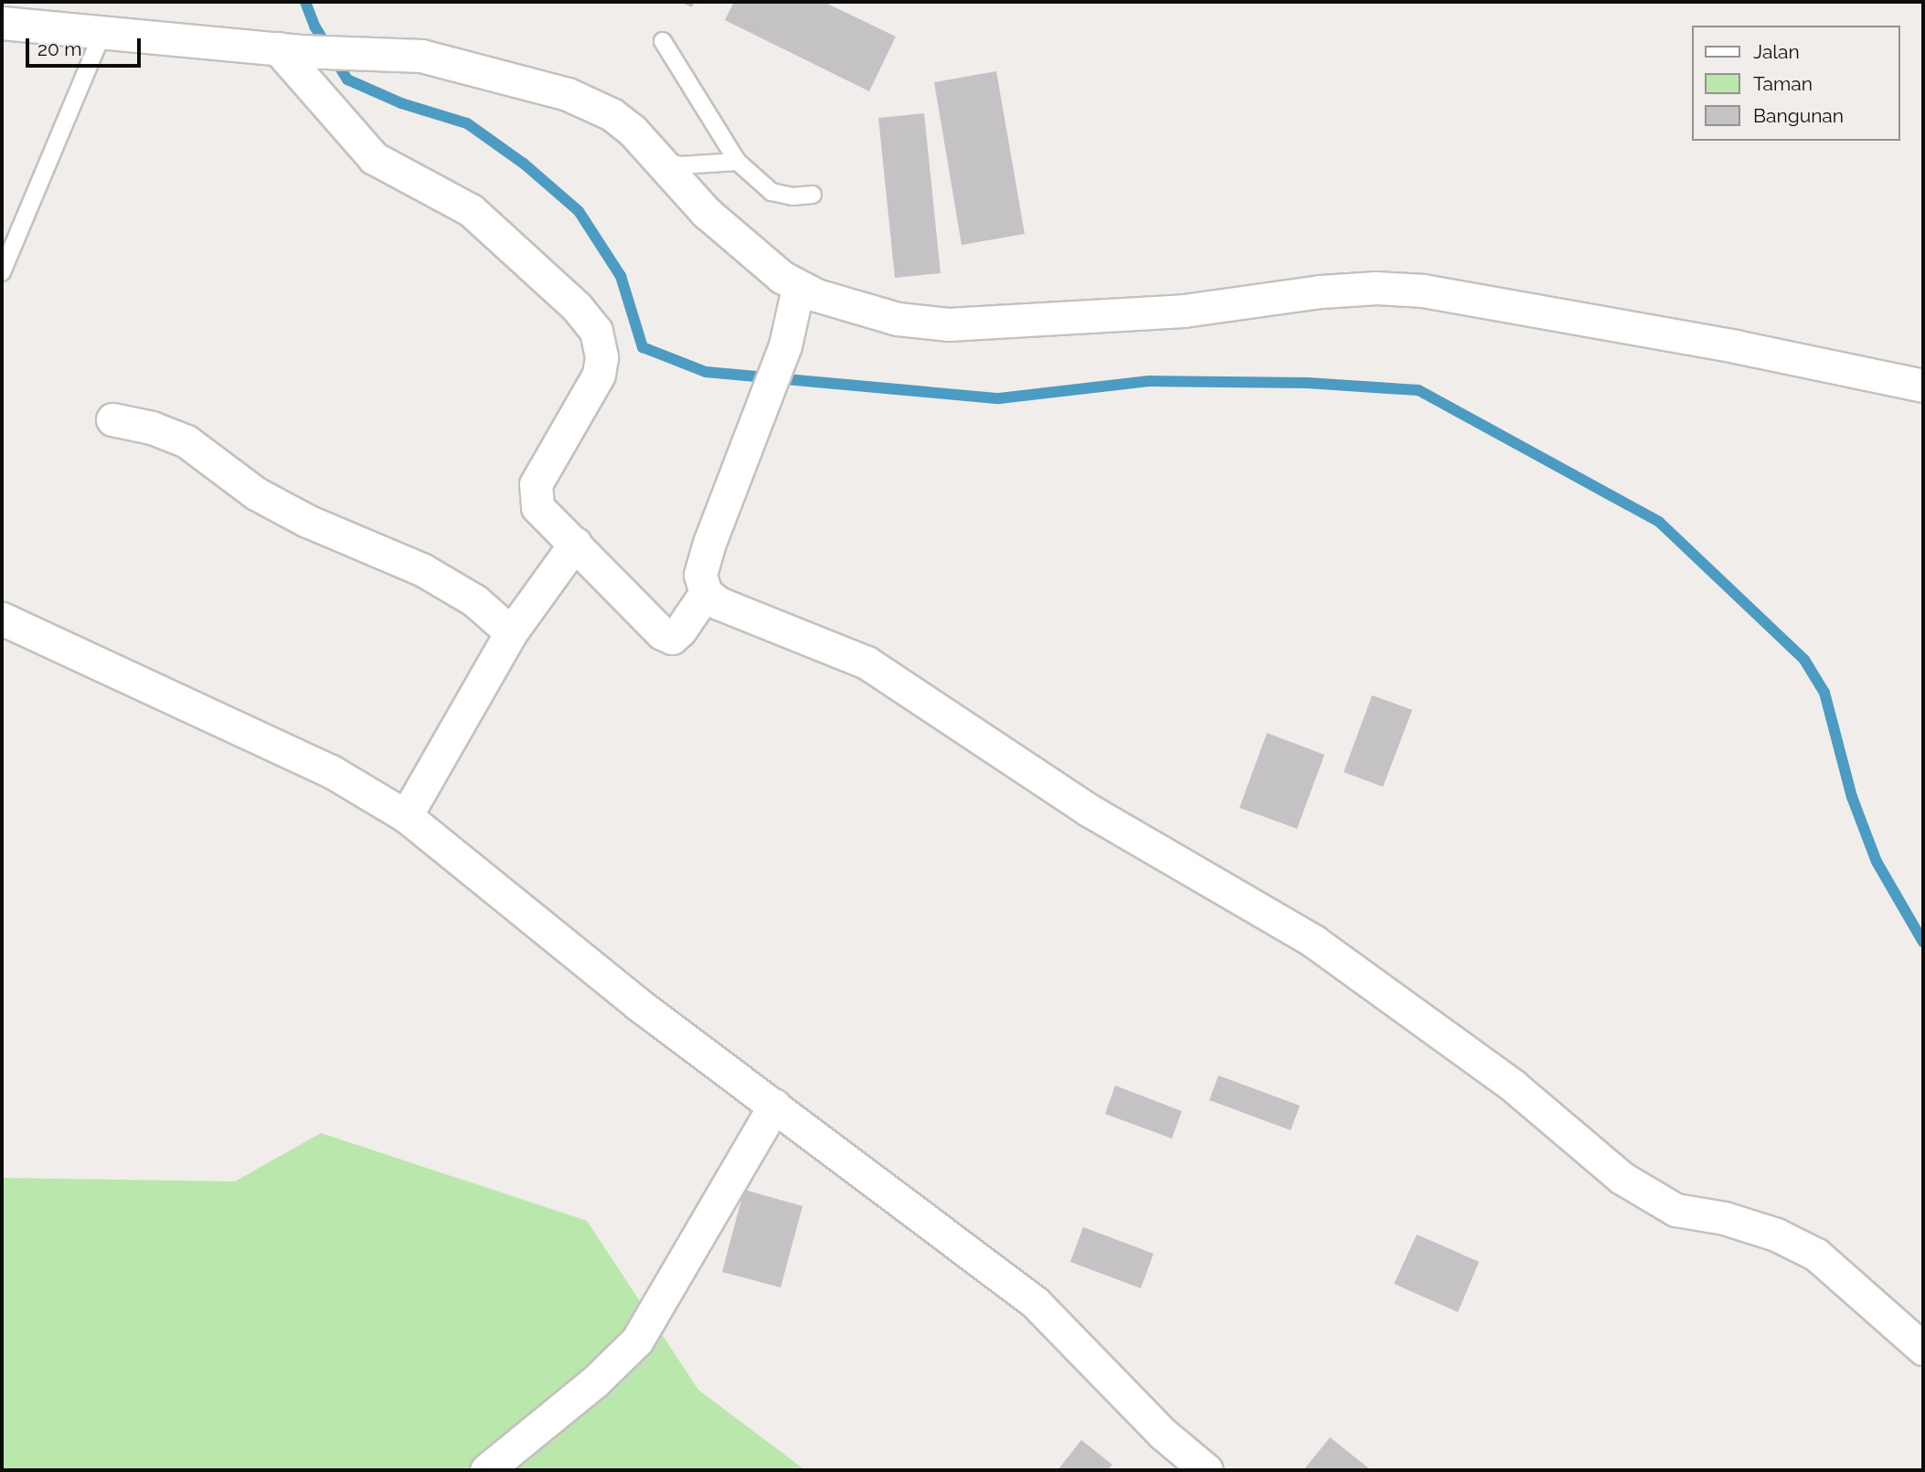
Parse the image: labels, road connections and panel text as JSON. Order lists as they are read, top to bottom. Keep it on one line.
{"legend":["Jalan","Taman","Bangunan"],"scale_bar":"20 m"}
